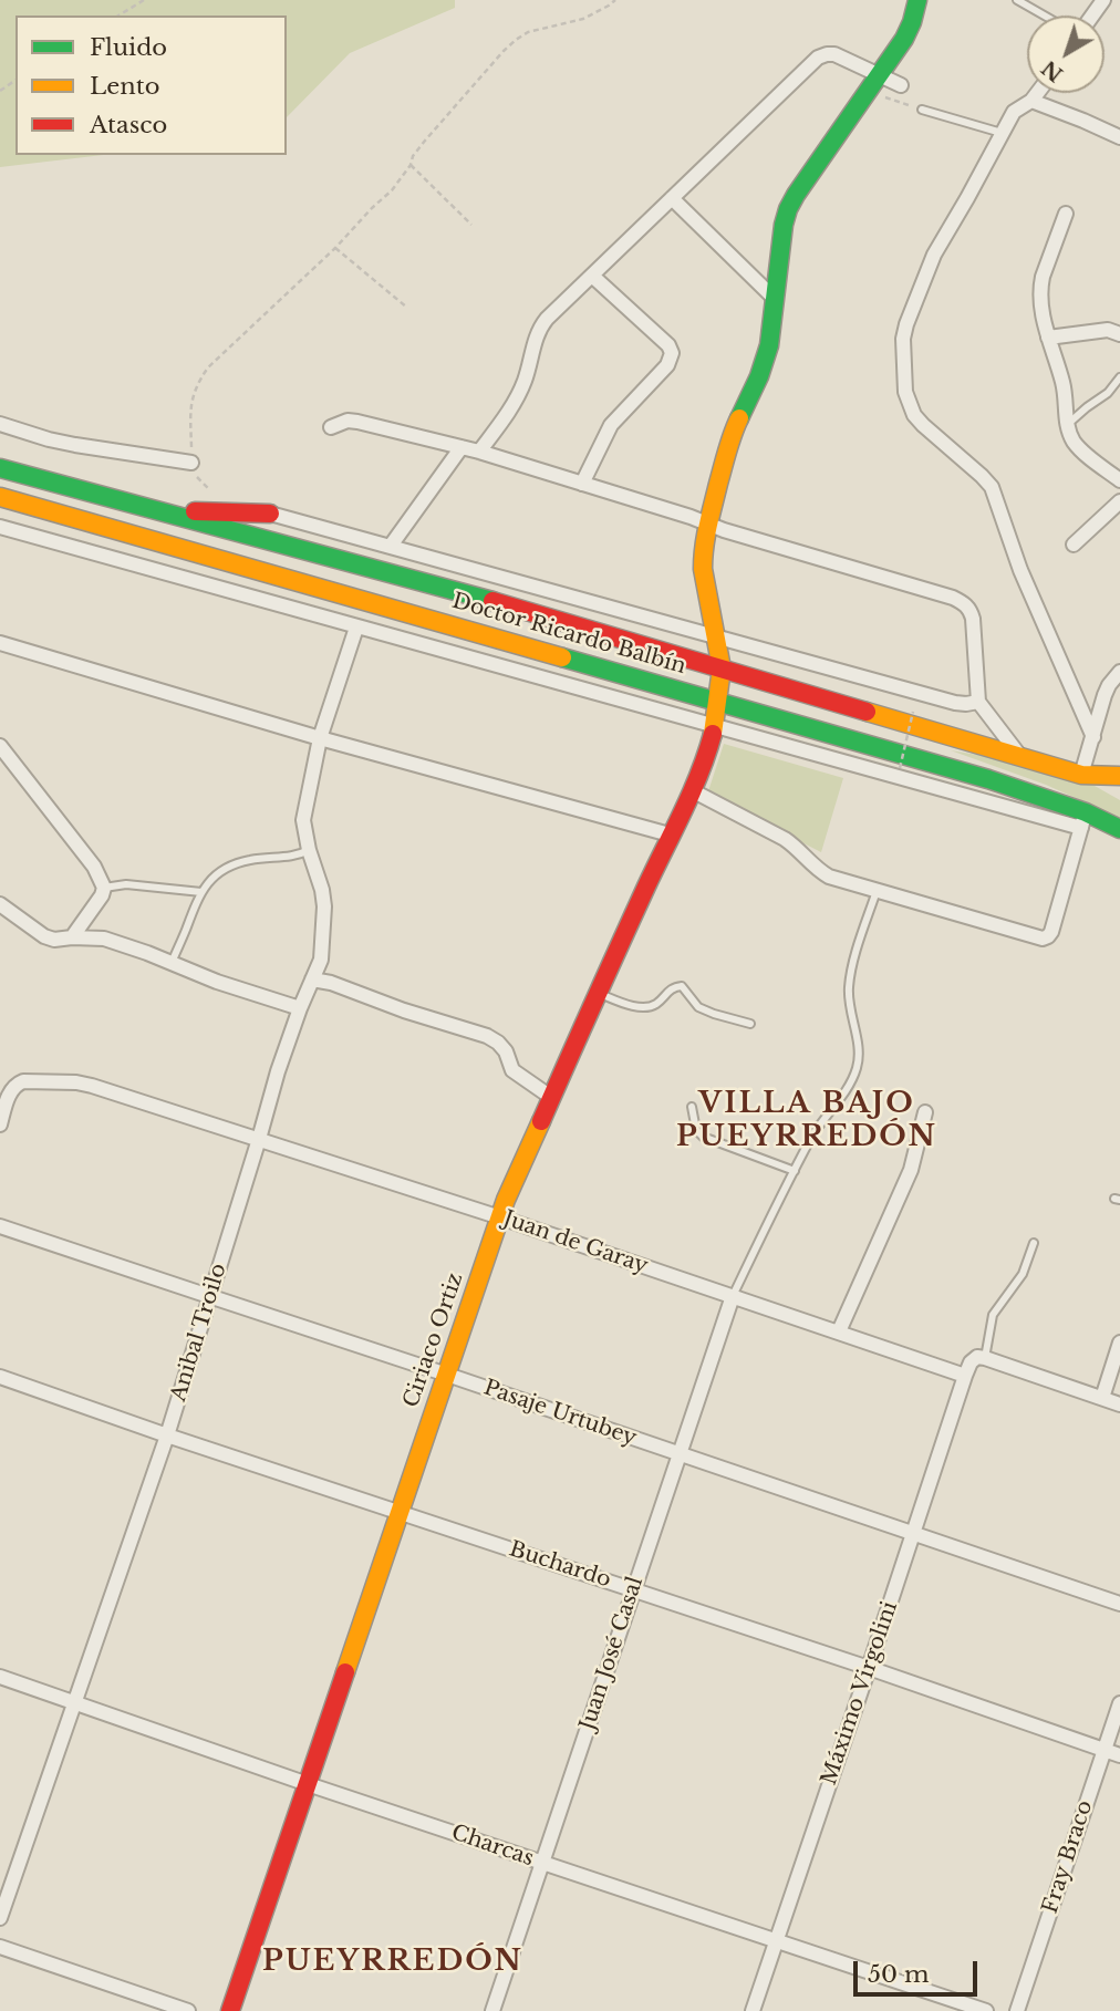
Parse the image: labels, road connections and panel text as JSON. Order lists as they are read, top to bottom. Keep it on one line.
{"streets":{"main road":["Doctor Ricardo Balbín","Ciriaco Ortiz"],"street":["Juan de Garay","Anibal Troilo","Pasaje Urtubey","Buchardo","Juan José Casal","Máximo Virgolini","Charcas","Fray Braco"]},"crossings":[["Doctor Ricardo Balbín","Ciriaco Ortiz"],["Juan de Garay","Anibal Troilo"],["Juan de Garay","Ciriaco Ortiz"],["Juan de Garay","Juan José Casal"],["Juan de Garay","Máximo Virgolini"],["Anibal Troilo","Pasaje Urtubey"],["Anibal Troilo","Buchardo"],["Anibal Troilo","Charcas"],["Ciriaco Ortiz","Pasaje Urtubey"],["Ciriaco Ortiz","Buchardo"],["Ciriaco Ortiz","Charcas"],["Pasaje Urtubey","Juan José Casal"],["Pasaje Urtubey","Máximo Virgolini"],["Buchardo","Juan José Casal"],["Buchardo","Máximo Virgolini"],["Buchardo","Fray Braco"],["Juan José Casal","Charcas"],["Máximo Virgolini","Charcas"]],"districts":["VILLA BAJO PUEYRREDÓN","PUEYRREDÓN"],"legend":["Fluido","Lento","Atasco"],"scale_bar":"50 m","north":"bottom left"}
